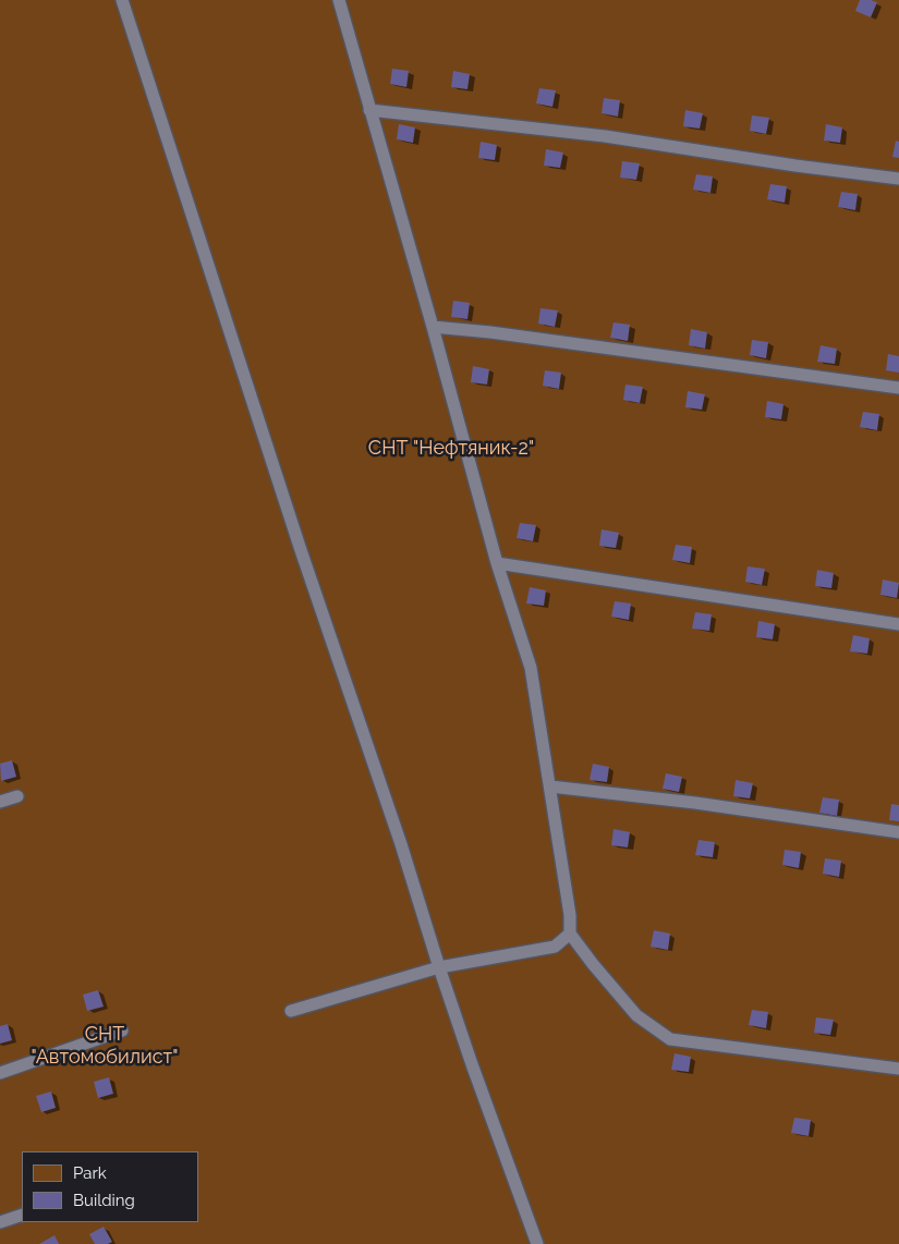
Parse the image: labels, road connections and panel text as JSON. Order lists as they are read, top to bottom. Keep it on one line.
{"parks":["СНТ \"Нефтяник-2\"","СНТ \"Автомобилист\""],"legend":["Park","Building"]}
